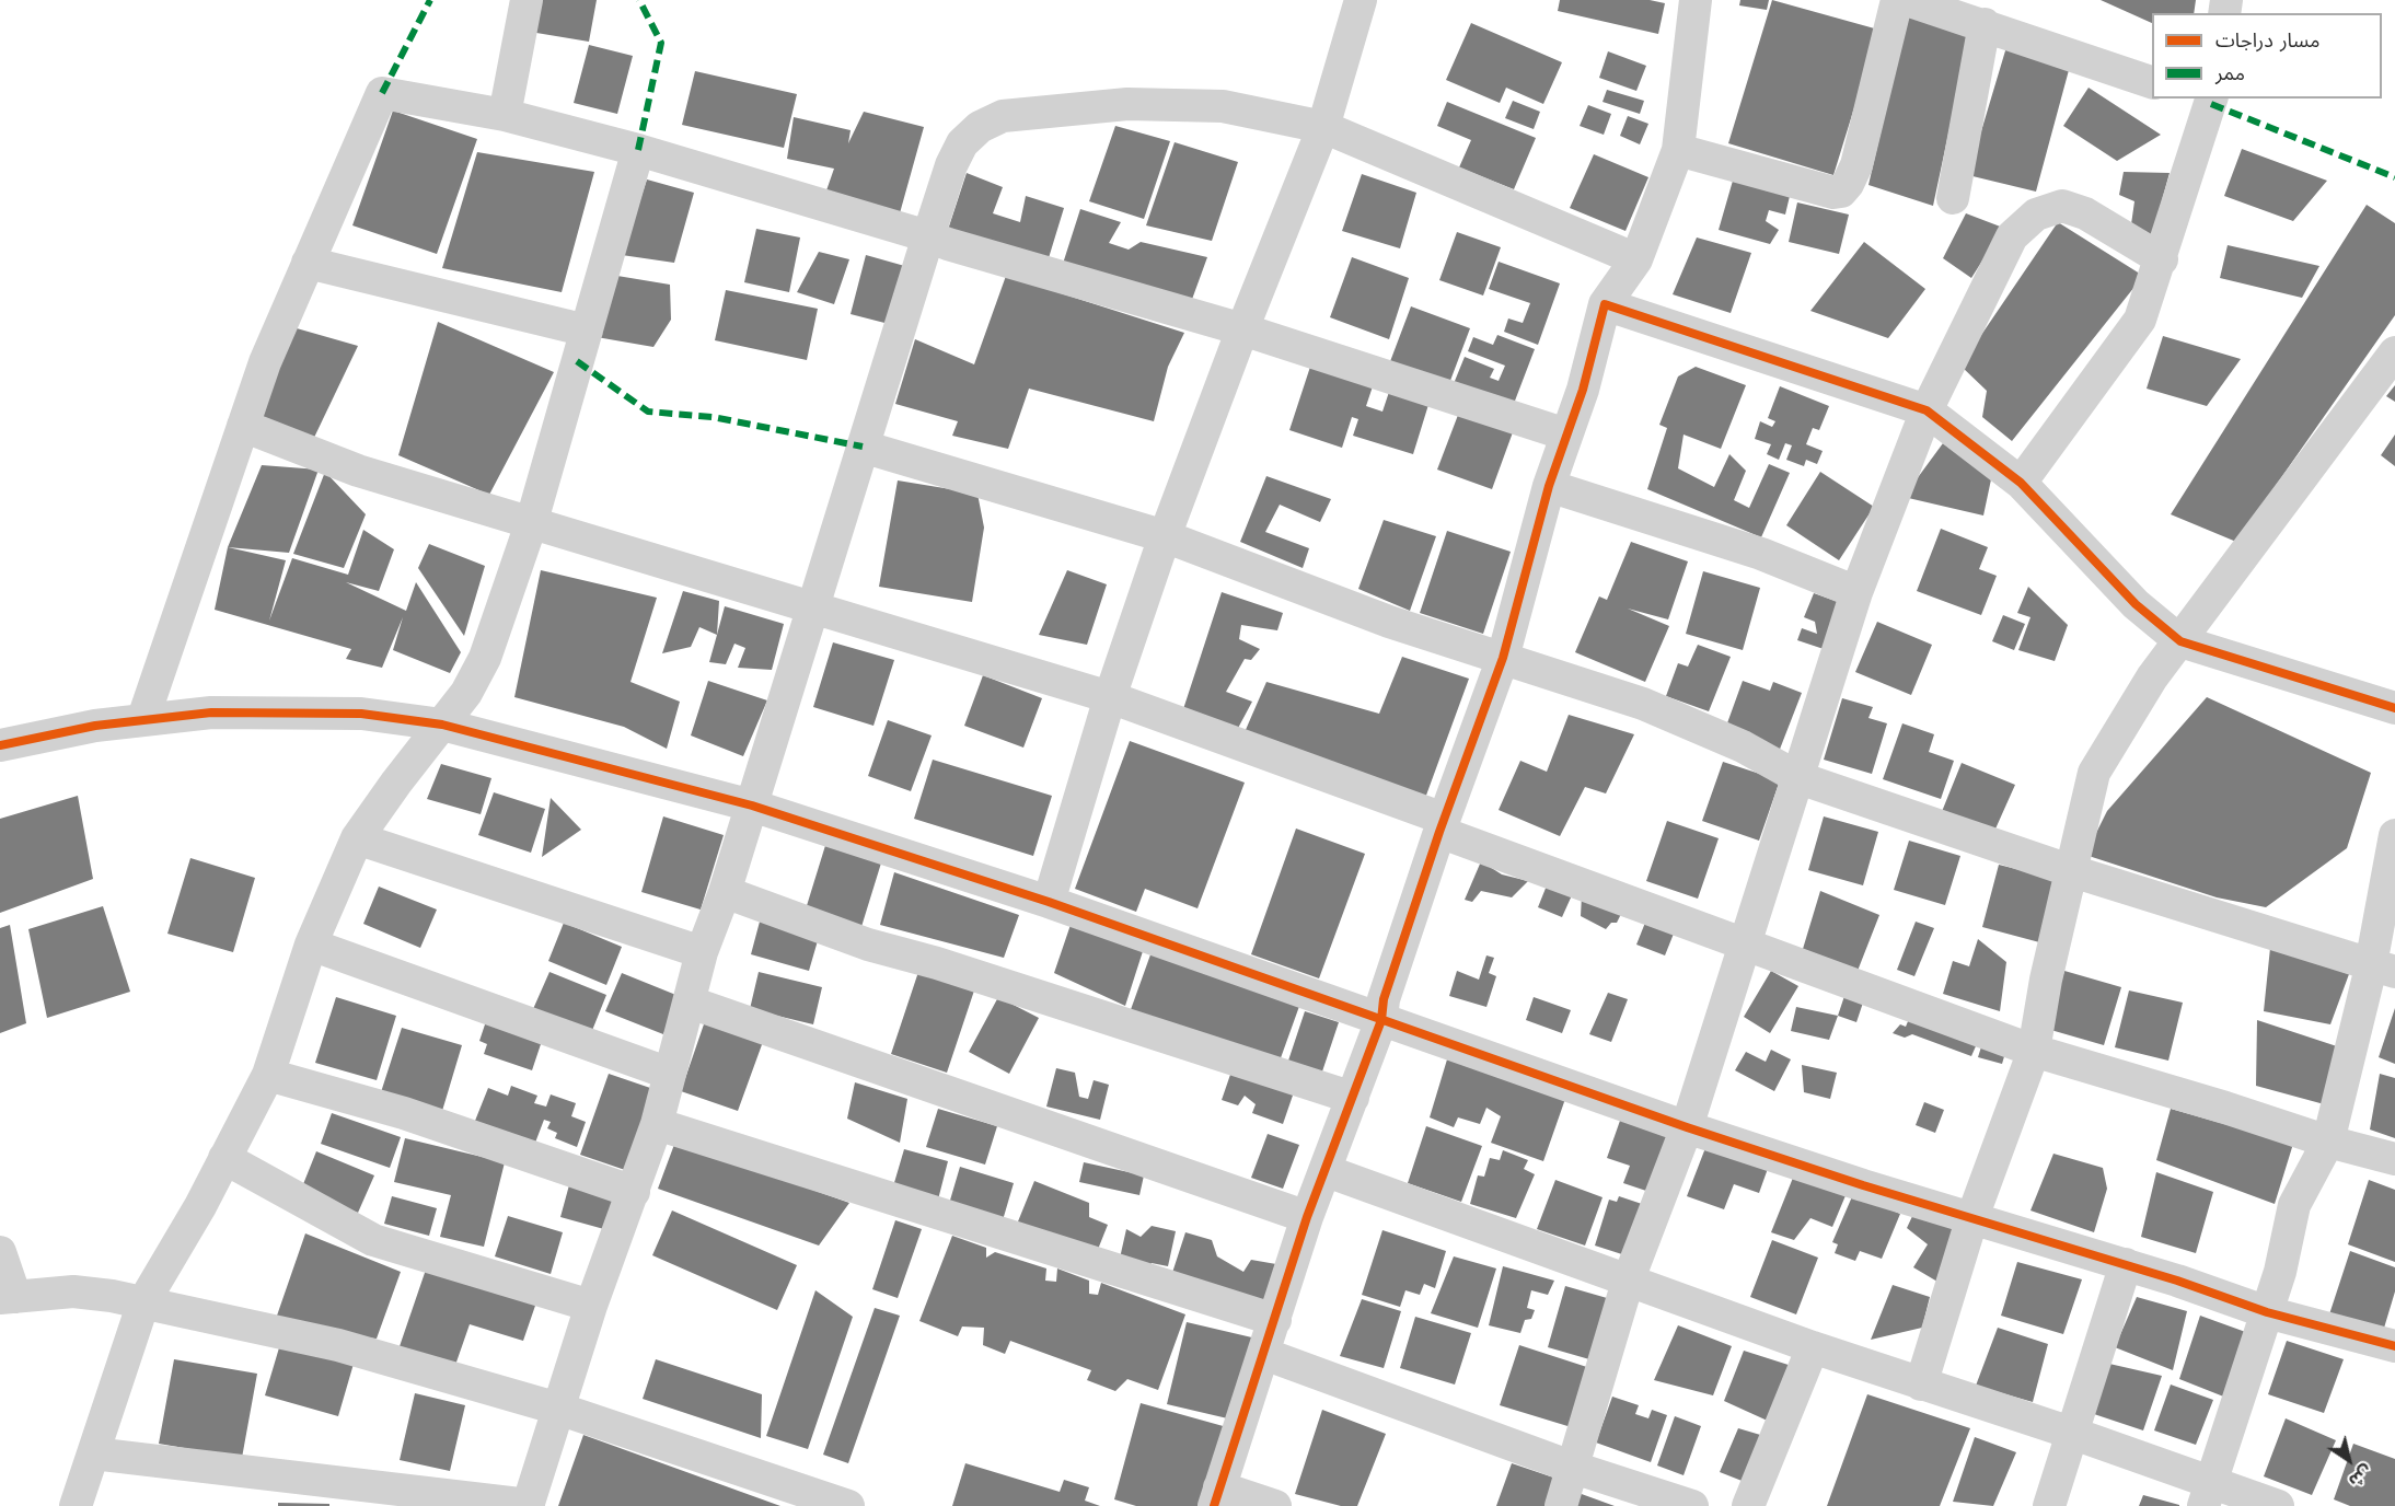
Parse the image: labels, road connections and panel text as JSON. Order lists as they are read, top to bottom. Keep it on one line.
{"legend":["مسار دراجات","ممر"],"north":"bottom right"}
